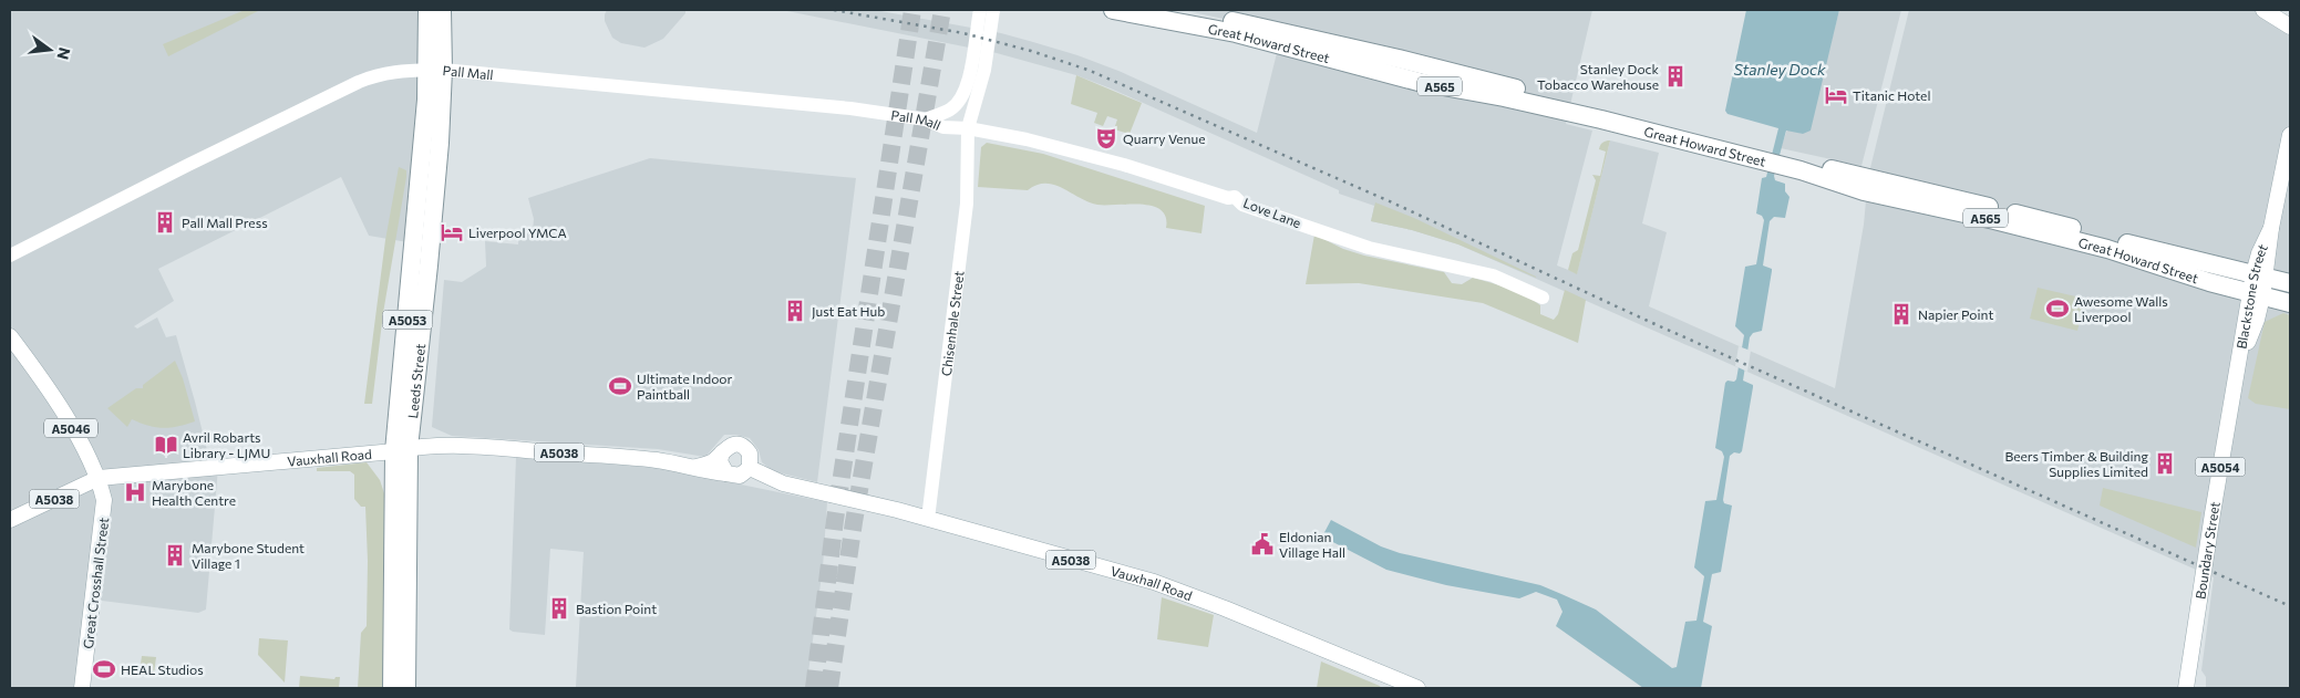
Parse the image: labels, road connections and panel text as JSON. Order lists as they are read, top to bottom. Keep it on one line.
{"streets":{"highway":["Great Howard Street","A565","A5053","Leeds Street"],"main road":["Blackstone Street","A5046","A5038","Vauxhall Road","A5054","Boundary Street","Great Crosshall Street"],"street":["Pall Mall","Love Lane","Chisenhale Street"]},"crossings":[["Great Howard Street","Blackstone Street"],["Pall Mall","Love Lane"],["Pall Mall","Chisenhale Street"],["Pall Mall","Leeds Street"],["Love Lane","Chisenhale Street"],["Blackstone Street","Boundary Street"],["Chisenhale Street","Vauxhall Road"],["Leeds Street","Vauxhall Road"],["A5046","A5038"],["A5046","Vauxhall Road"],["A5046","Great Crosshall Street"],["A5038","Vauxhall Road"],["A5038","Great Crosshall Street"],["Vauxhall Road","Great Crosshall Street"]],"water":["Stanley Dock"],"places":{"building":["Stanley Dock Tobacco Warehouse","Pall Mall Press","Just Eat Hub","Napier Point","Beers Timber & Building Supplies Limited","Marybone Student Village 1","Bastion Point"],"hotel":["Titanic Hotel","Liverpool YMCA"],"theatre":["Quarry Venue"],"sports":["Awesome Walls Liverpool","Ultimate Indoor Paintball","HEAL Studios"],"library":["Avril Robarts Library - LJMU"],"hospital":["Marybone Health Centre"],"public building":["Eldonian Village Hall"]},"north":"right"}
